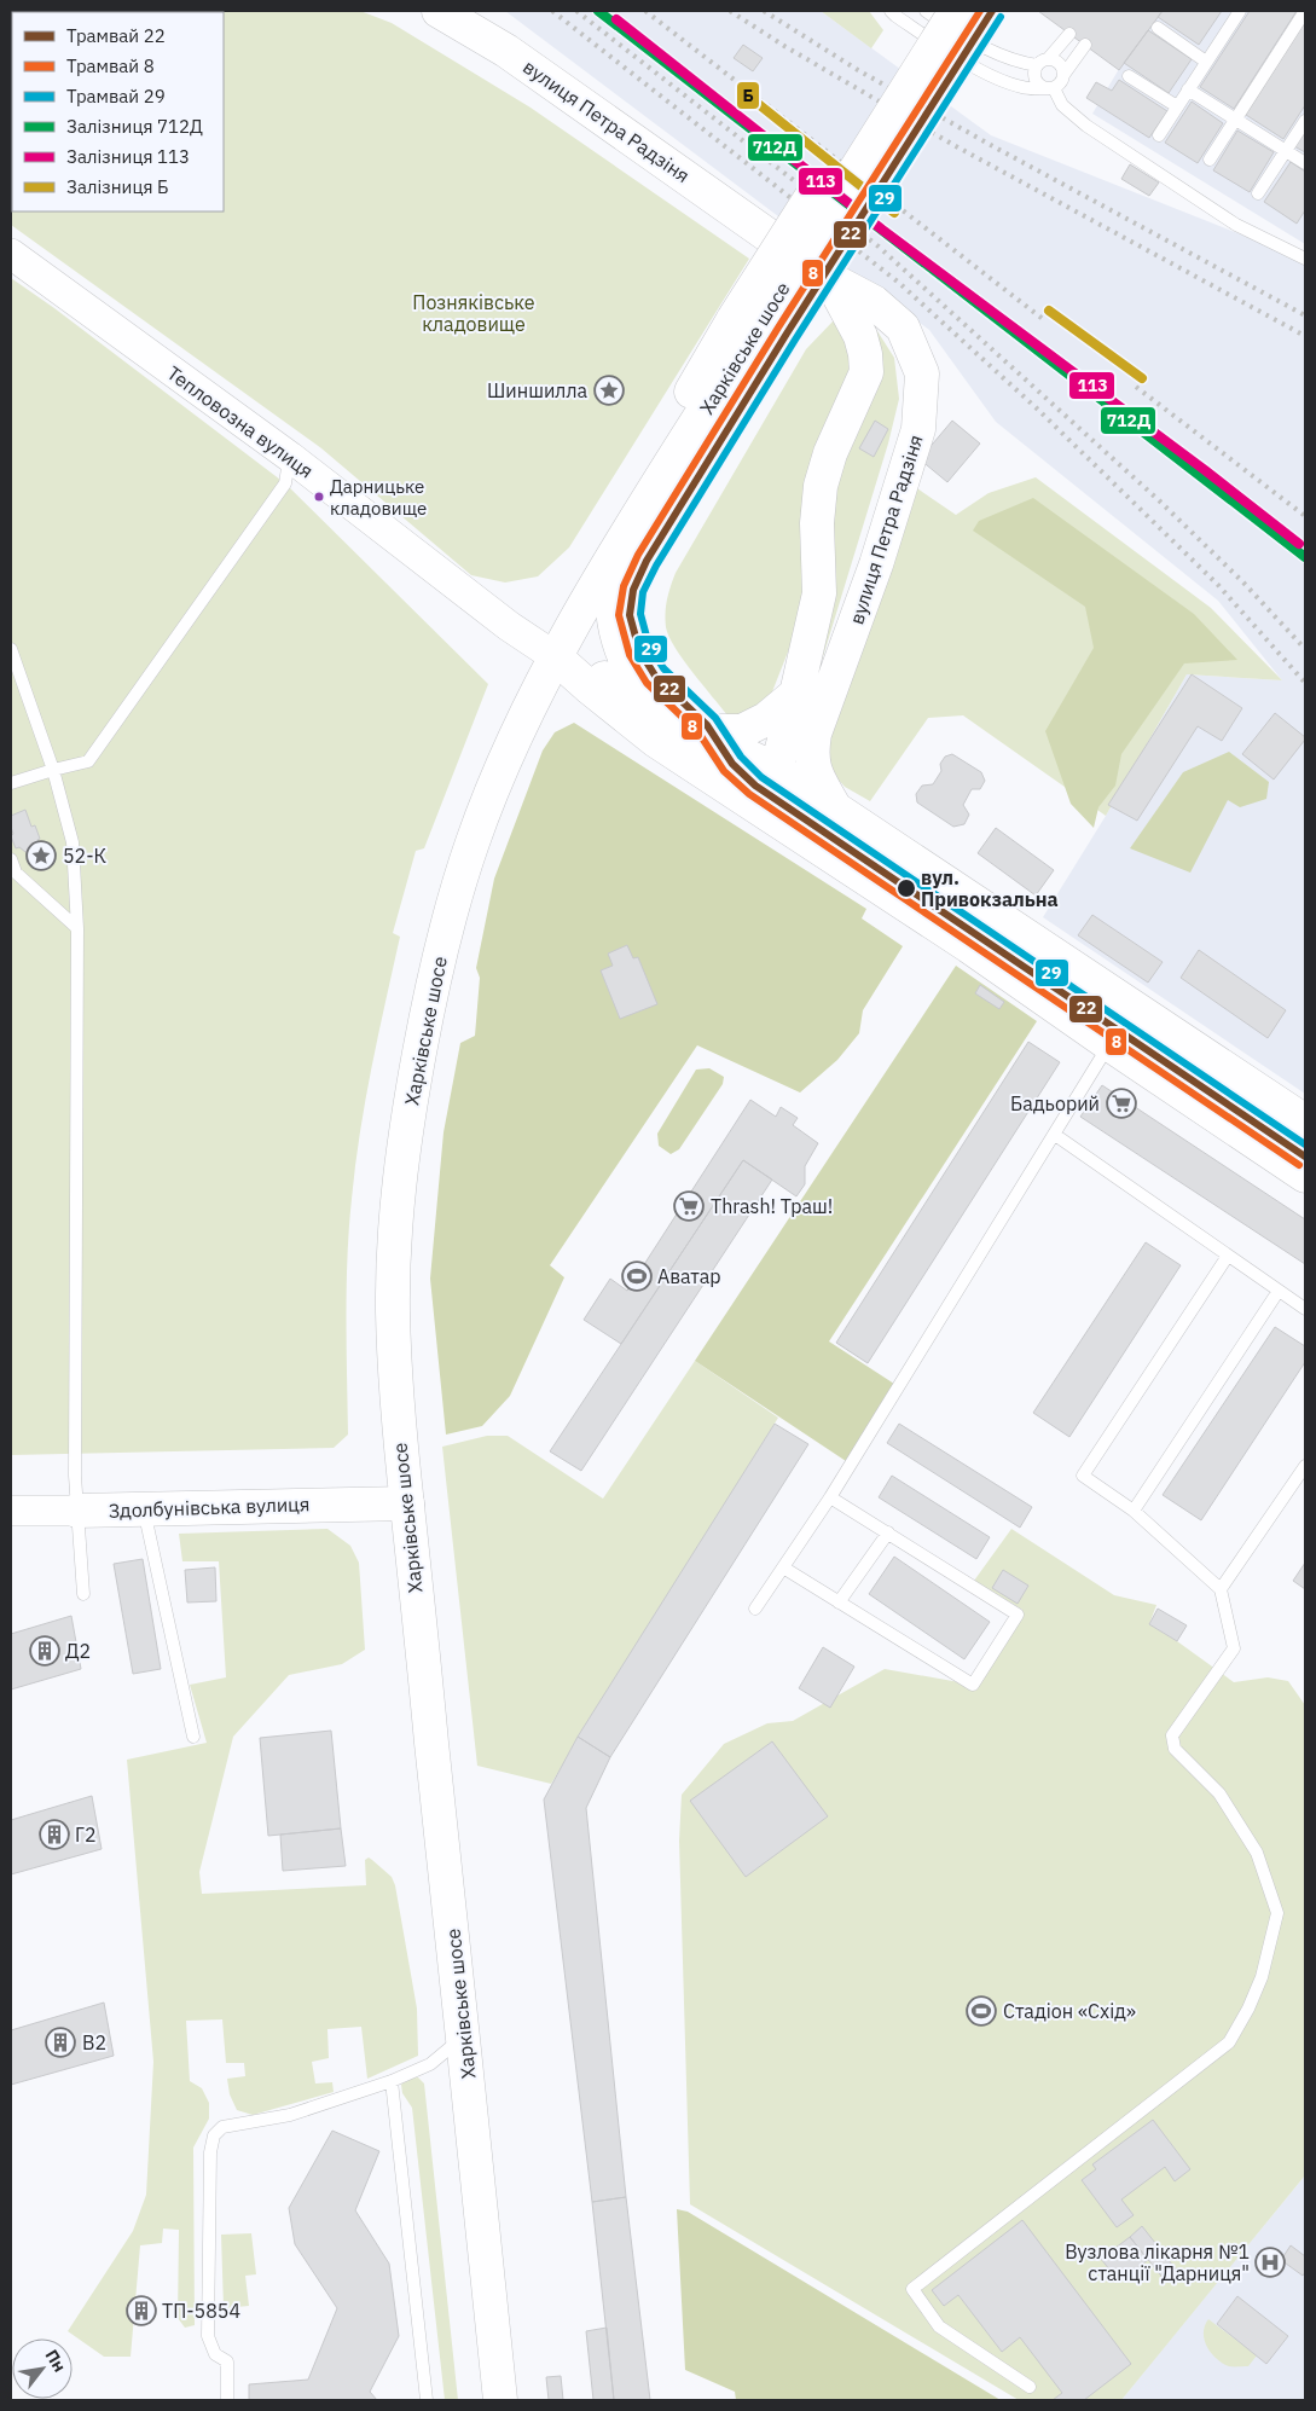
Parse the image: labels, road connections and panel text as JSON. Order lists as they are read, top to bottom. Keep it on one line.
{"streets":{"main road":["вулиця Петра Радзіня","Харківське шосе","Здолбунівська вулиця"],"street":["Тепловозна вулиця"]},"crossings":[["Харківське шосе","Тепловозна вулиця"],["Харківське шосе","Здолбунівська вулиця"]],"parks":["Позняківське кладовище"],"places":{"place":["Шиншилла","52-К"],"other":["Дарницьке кладовище","вул. Привокзальна"],"supermarket":["Бадьорий","Thrash! Траш!"],"sports":["Аватар","Стадіон «Схід»"],"building":["Д2","Г2","В2","ТП-5854"],"hospital":["Вузлова лікарня №1 станції \"Дарниця\""]},"lines":["tram line 22","tram line 8","rail line 712Д","tram line 29","rail line 113","rail line Б"],"legend":["Трамвай 22","Трамвай 8","Трамвай 29","Залізниця 712Д","Залізниця 113","Залізниця Б"],"north":"top right"}
